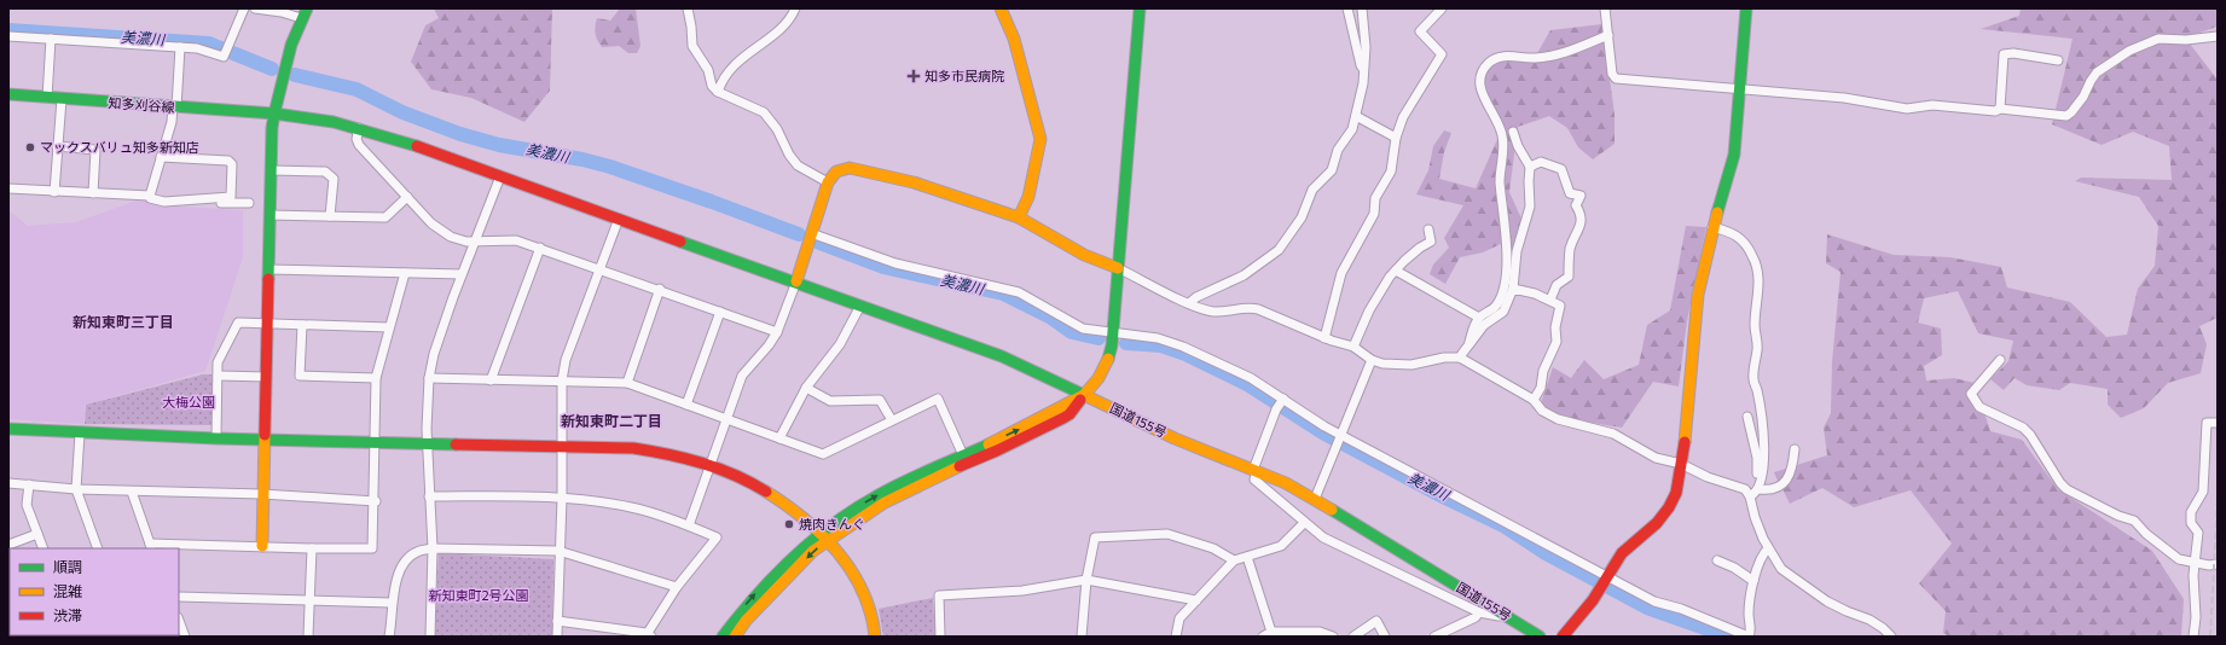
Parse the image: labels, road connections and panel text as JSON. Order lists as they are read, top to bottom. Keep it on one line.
{"streets":{"main road":["知多刈谷線","国道155号"]},"crossings":[["知多刈谷線","国道155号"]],"districts":["新知東町三丁目","新知東町二丁目"],"water":["美濃川"],"parks":["大梅公園","新知東町2号公園"],"places":{"health":["知多市民病院"],"other":["マックスバリュ知多新知店","焼肉きんぐ"]},"legend":["順調","混雑","渋滞"]}
